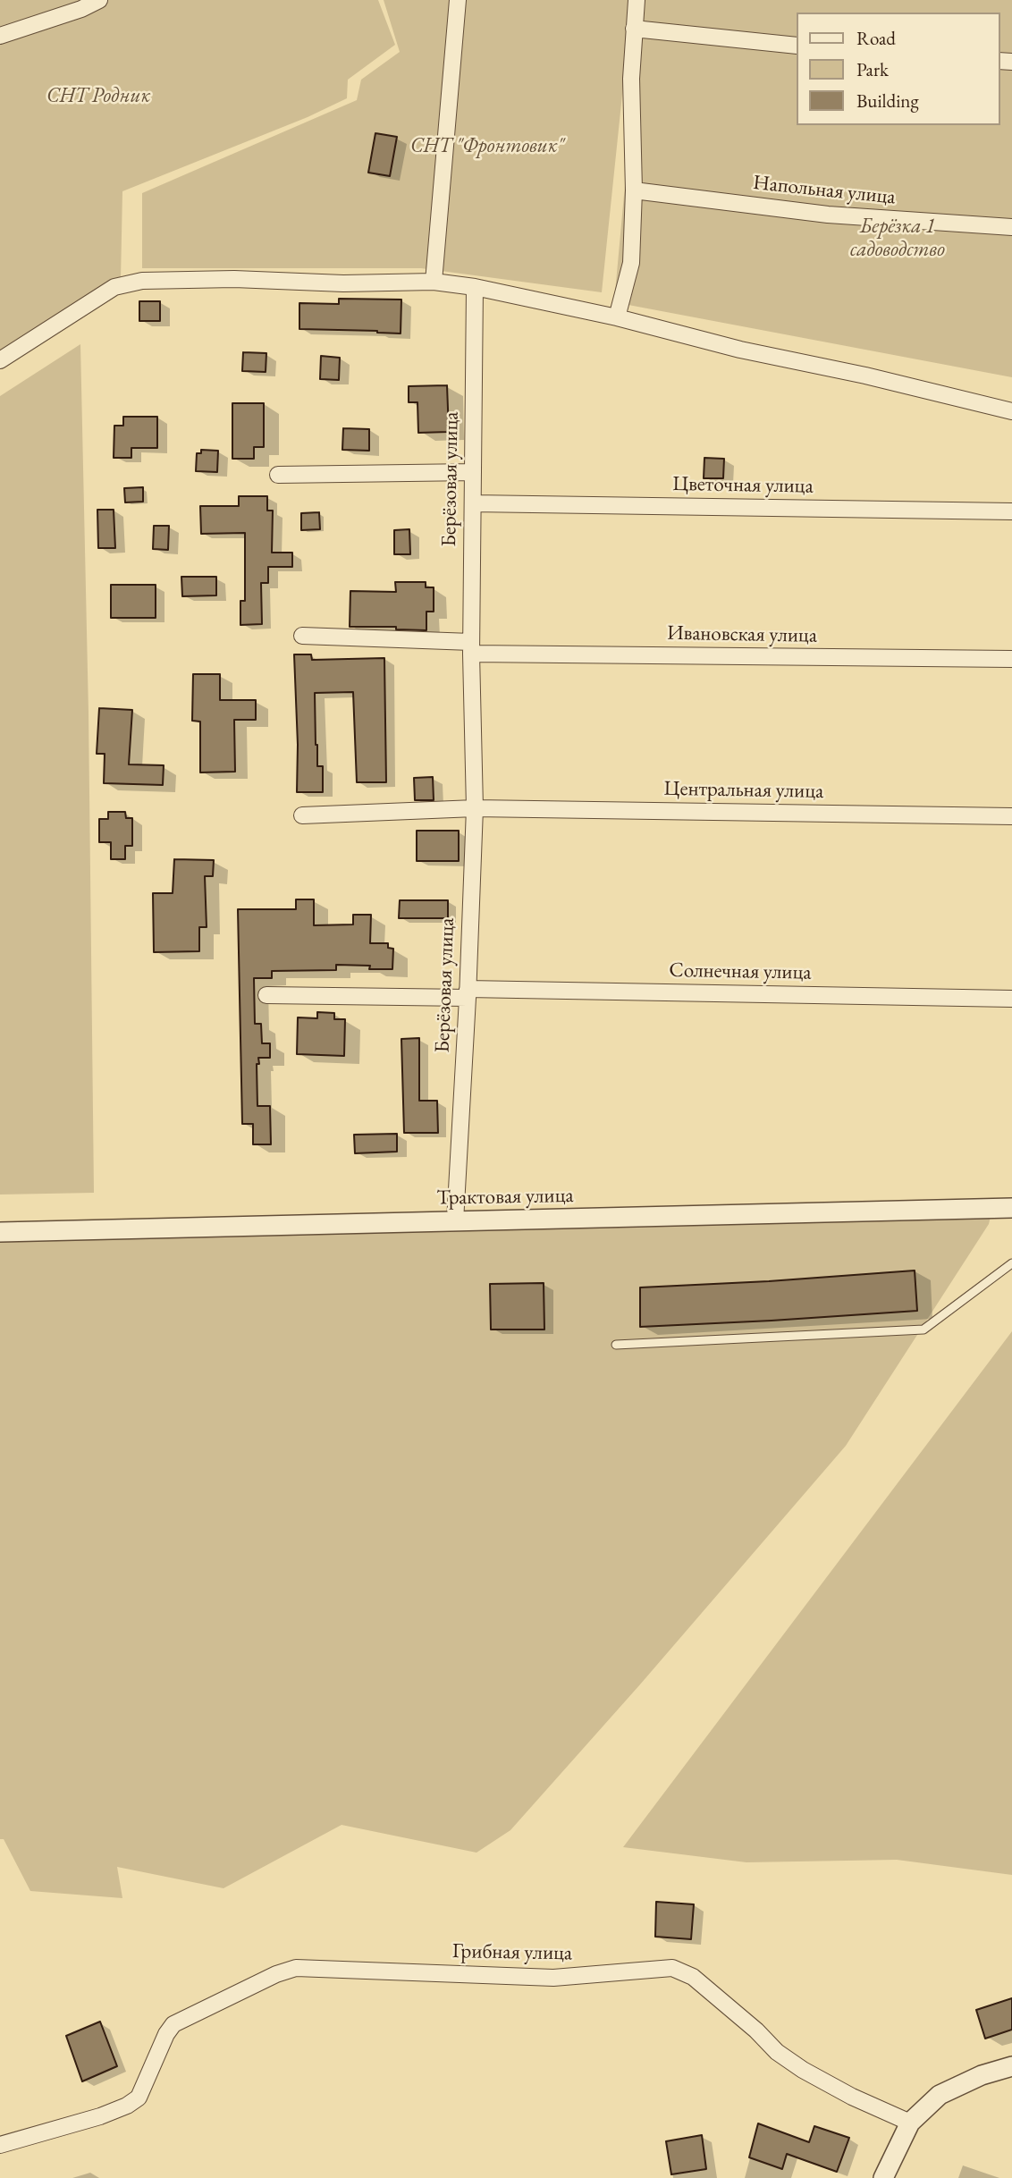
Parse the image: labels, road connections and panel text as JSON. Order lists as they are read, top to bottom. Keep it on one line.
{"streets":{"street":["Напольная улица","Берёзовая улица","Цветочная улица","Ивановская улица","Центральная улица","Солнечная улица","Трактовая улица","Грибная улица"]},"crossings":[["Берёзовая улица","Цветочная улица"],["Берёзовая улица","Ивановская улица"],["Берёзовая улица","Центральная улица"],["Берёзовая улица","Солнечная улица"],["Берёзовая улица","Трактовая улица"]],"parks":["СНТ Родник","СНТ \"Фронтовик\"","Берёзка 1 садоводство"],"legend":["Road","Park","Building"]}
